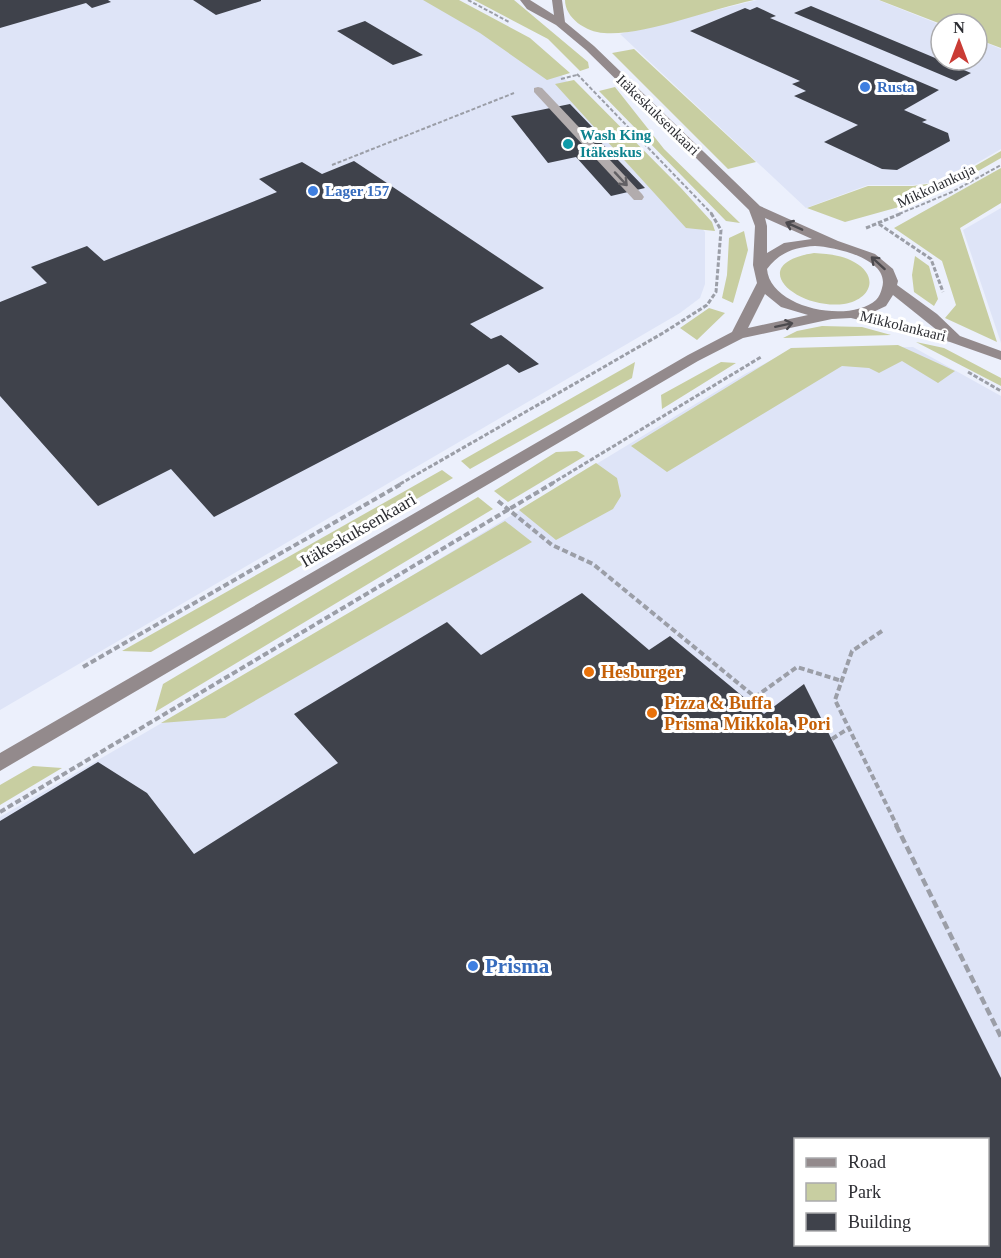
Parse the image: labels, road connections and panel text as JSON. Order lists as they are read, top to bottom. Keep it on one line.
{"streets":{"street":["Itäkeskuksenkaari","Mikkolankaari"],"path":["Mikkolankuja"]},"crossings":[["Itäkeskuksenkaari","Mikkolankaari"]],"places":["Rusta","Wash King Itäkeskus","Lager 157","Hesburger","Pizza & Buffa Prisma Mikkola, Pori","Prisma"],"legend":["Road","Park","Building"],"north":"top"}
